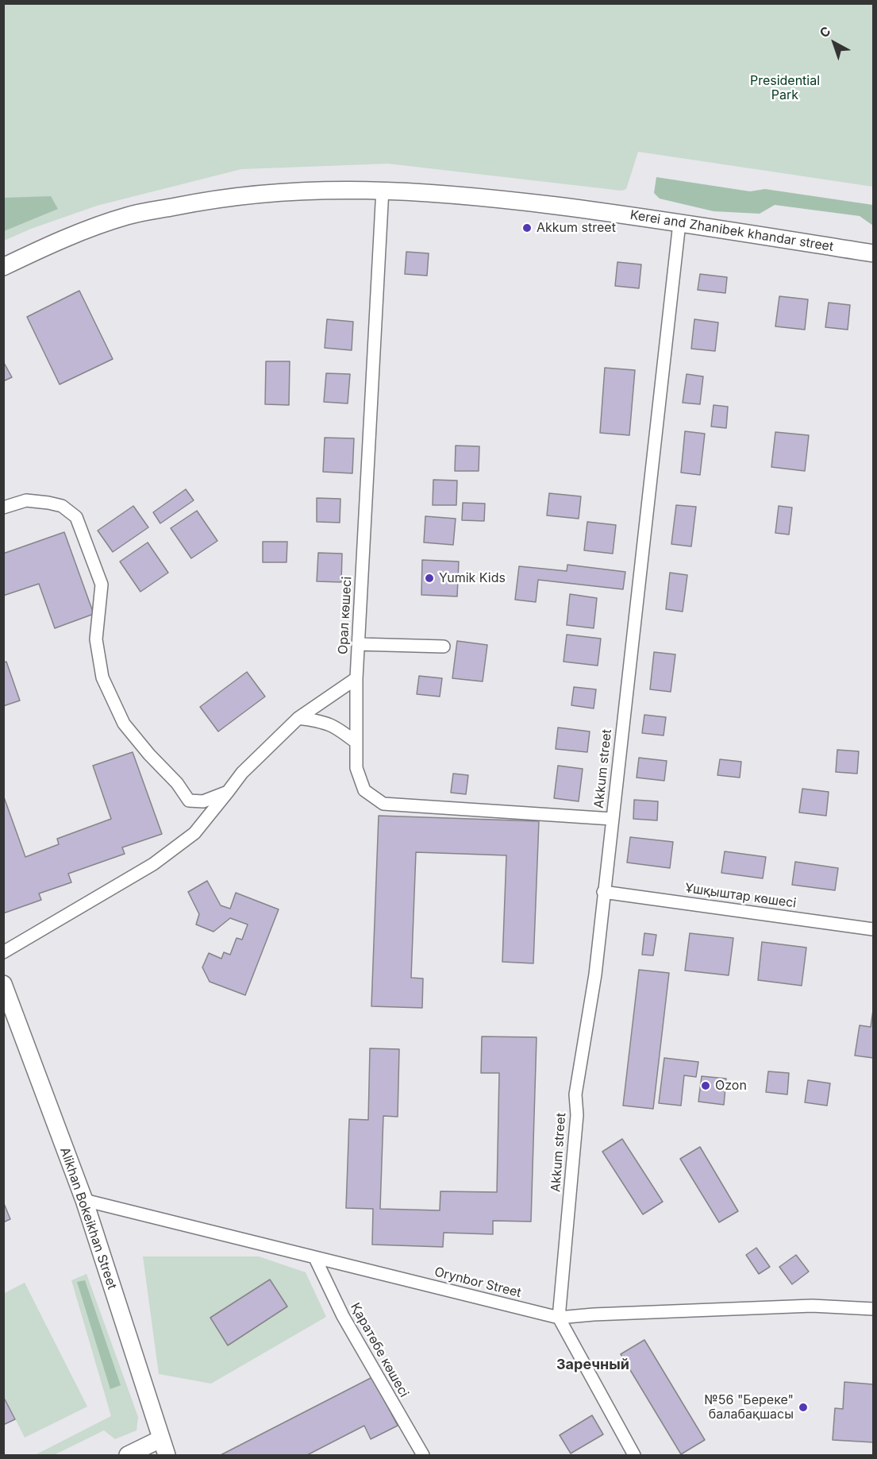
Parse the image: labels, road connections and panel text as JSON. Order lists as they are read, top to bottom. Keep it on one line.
{"streets":{"main road":["Kerei and Zhanibek khandar street","Alikhan Bokeikhan Street"],"street":["Орал көшесі","Akkum street","Ұшқыштар көшесі","Orynbor Street","Қаратөбе көшесі"]},"crossings":[["Kerei and Zhanibek khandar street","Орал көшесі"],["Kerei and Zhanibek khandar street","Akkum street"],["Орал көшесі","Akkum street"],["Akkum street","Ұшқыштар көшесі"],["Akkum street","Orynbor Street"],["Alikhan Bokeikhan Street","Orynbor Street"],["Orynbor Street","Қаратөбе көшесі"]],"districts":["Заречный"],"parks":["Presidential Park"],"places":["Akkum street","Yumik Kids","Ozon","№56 \"Береке\" балабақшасы"],"north":"top left"}
